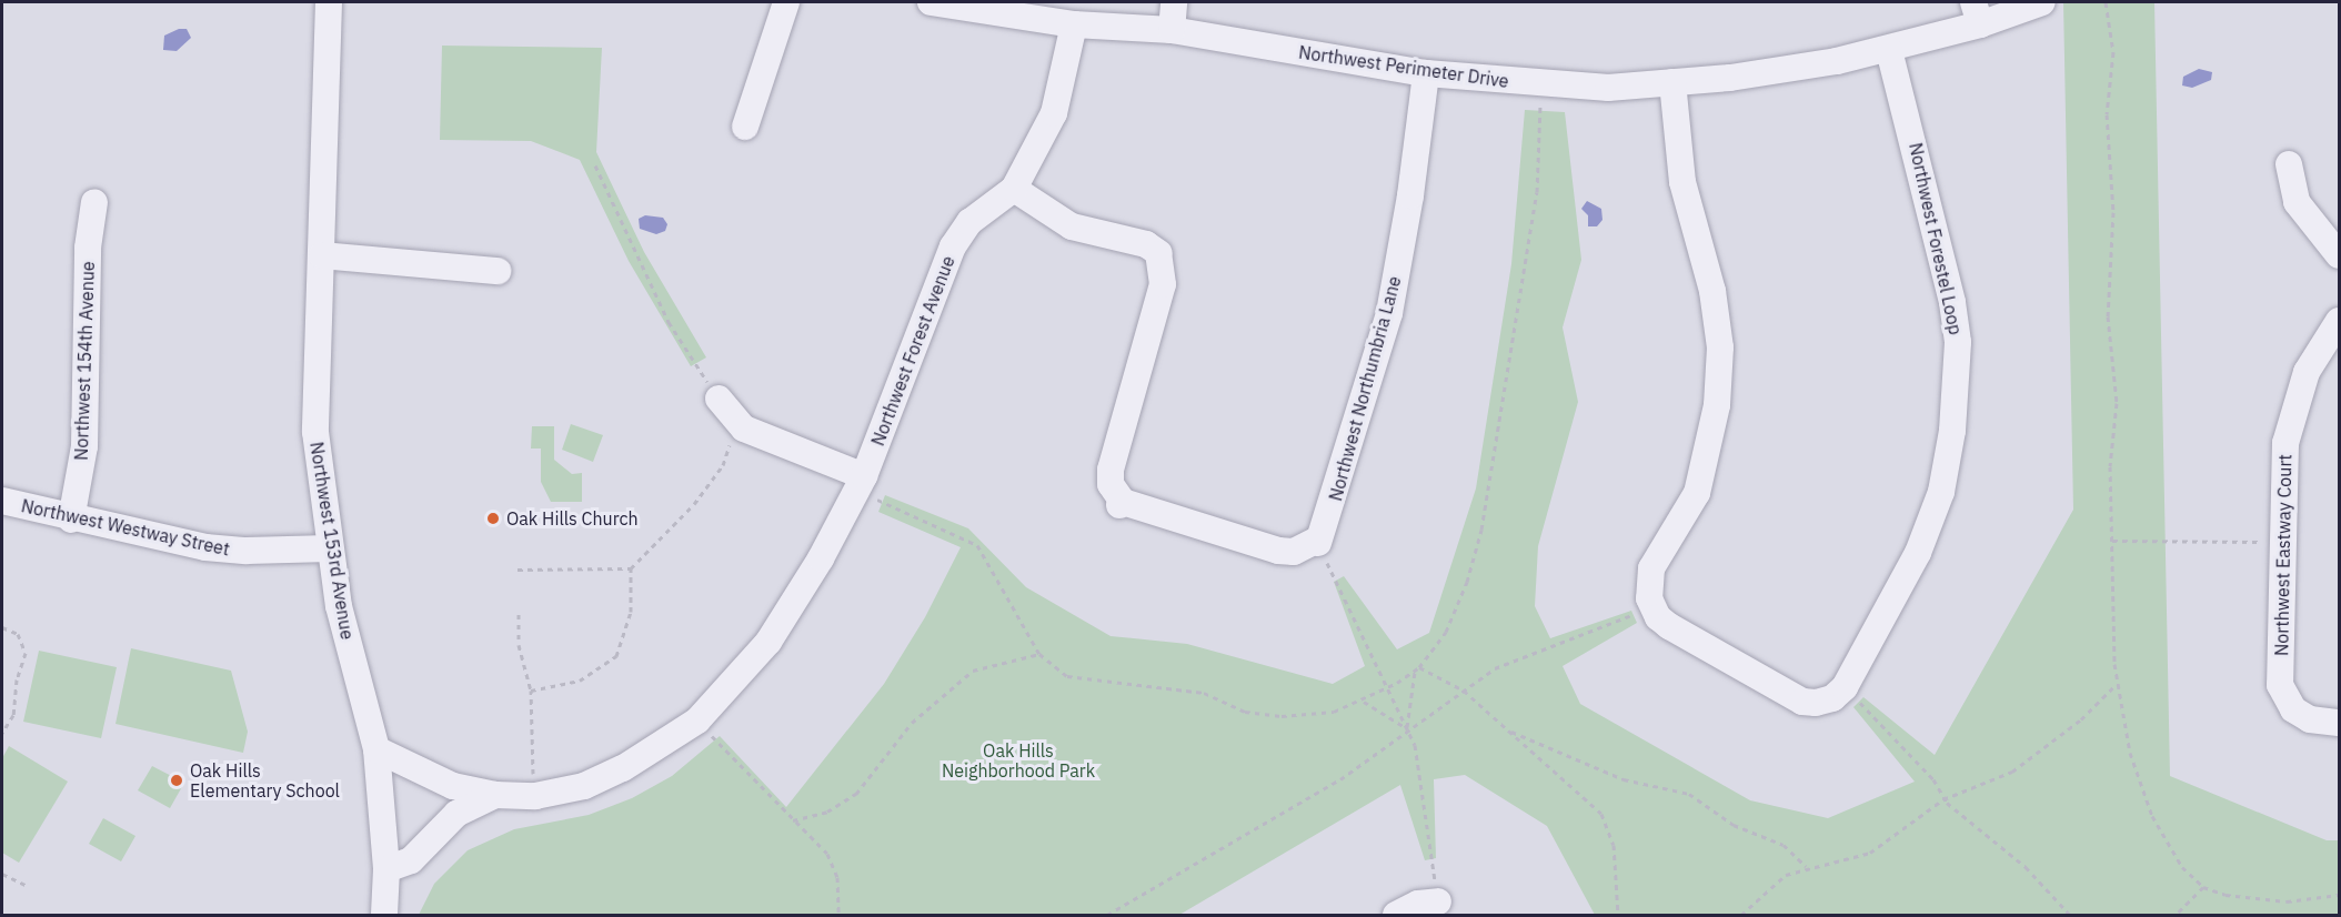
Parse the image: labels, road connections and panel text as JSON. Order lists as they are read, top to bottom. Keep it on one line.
{"streets":{"street":["Northwest Perimeter Drive","Northwest Forestel Loop","Northwest Forest Avenue","Northwest 154th Avenue","Northwest Northumbria Lane","Northwest Westway Street","Northwest 153rd Avenue","Northwest Eastway Court"]},"crossings":[["Northwest Perimeter Drive","Northwest Forestel Loop"],["Northwest Perimeter Drive","Northwest Forest Avenue"],["Northwest Perimeter Drive","Northwest Northumbria Lane"],["Northwest Forest Avenue","Northwest 153rd Avenue"],["Northwest 154th Avenue","Northwest Westway Street"],["Northwest Westway Street","Northwest 153rd Avenue"]],"parks":["Oak Hills Neighborhood Park"],"places":["Oak Hills Church","Oak Hills Elementary School"]}
